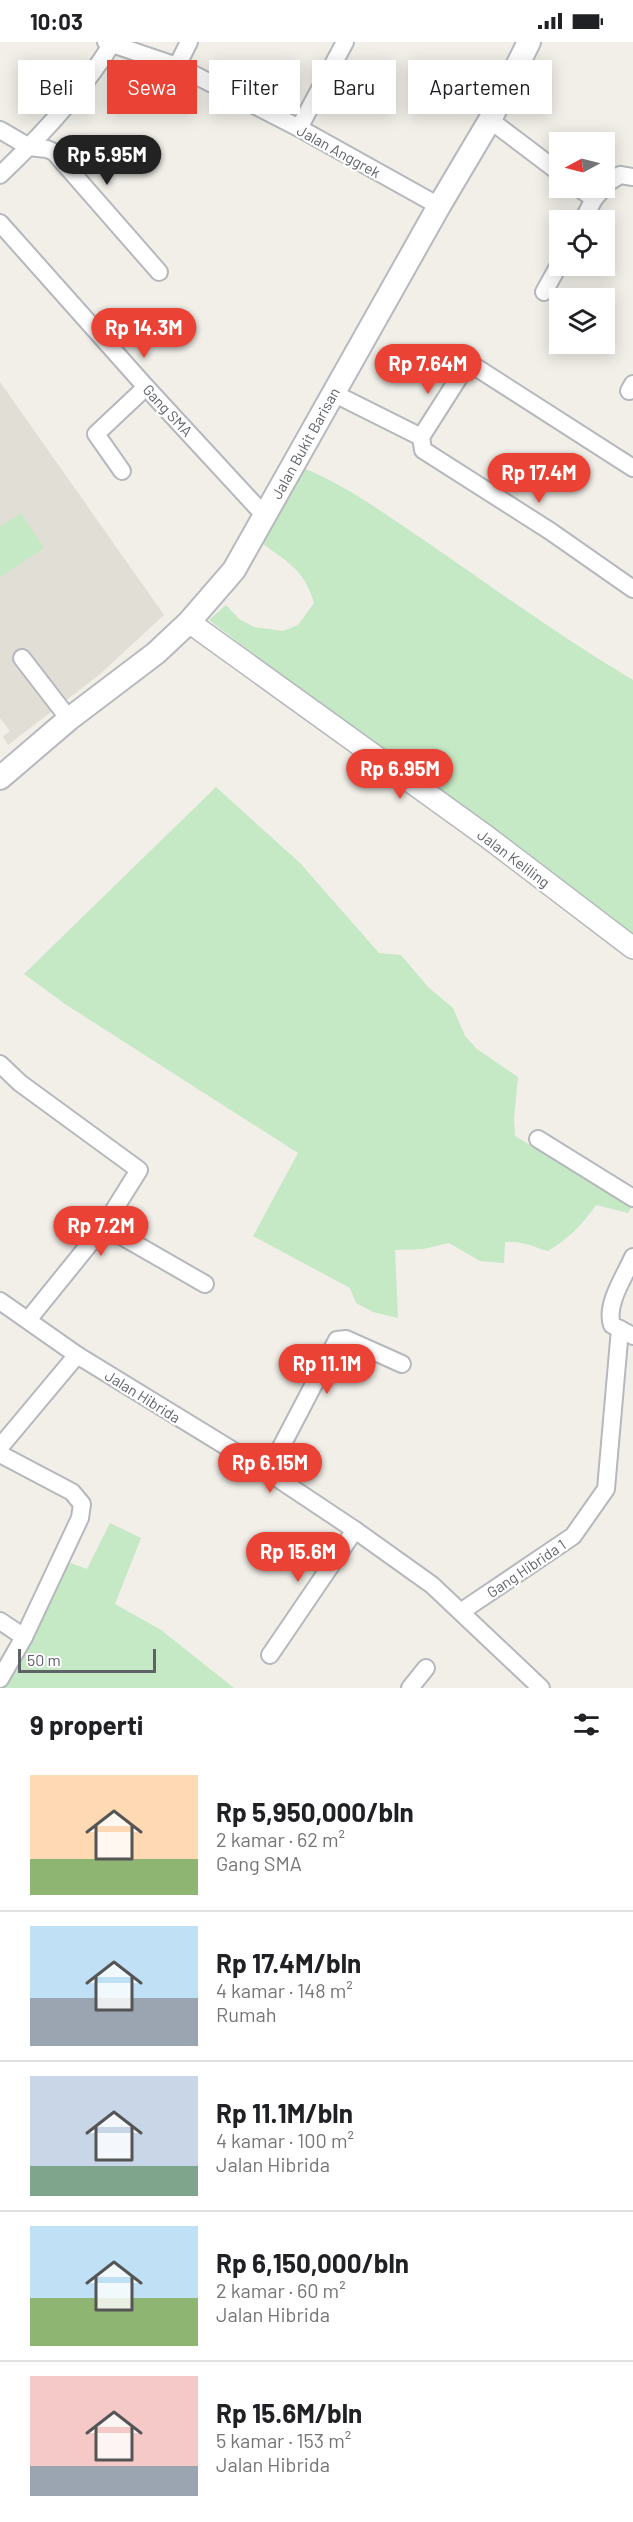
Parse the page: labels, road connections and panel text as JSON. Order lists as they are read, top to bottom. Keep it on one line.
{"streets":{"main road":["Jalan Bukit Barisan"],"street":["Jalan Anggrek","Gang SMA","Jalan Keliling","Jalan Hibrida","Gang Hibrida 1"]},"crossings":[["Jalan Anggrek","Jalan Bukit Barisan"],["Gang SMA","Jalan Bukit Barisan"],["Jalan Bukit Barisan","Jalan Keliling"],["Jalan Hibrida","Gang Hibrida 1"]],"scale_bar":"50 m","north":"left","page":{"status":"10:03","chip":["Beli","Sewa","Filter","Baru","Apartemen"],"price":["Rp 5.95M","Rp 14.3M","Rp 7.64M","Rp 17.4M","Rp 6.95M","Rp 7.2M","Rp 11.1M","Rp 6.15M","Rp 15.6M"],"scale":"50 m","heading":"9 properti","list":[{"name":"Rp 5,950,000/bln","note":"2 kamar · 62 m² · Gang SMA"},{"name":"Rp 17.4M/bln","note":"4 kamar · 148 m² · Rumah"},{"name":"Rp 11.1M/bln","note":"4 kamar · 100 m² · Jalan Hibrida"},{"name":"Rp 6,150,000/bln","note":"2 kamar · 60 m² · Jalan Hibrida"},{"name":"Rp 15.6M/bln","note":"5 kamar · 153 m² · Jalan Hibrida"}]}}
